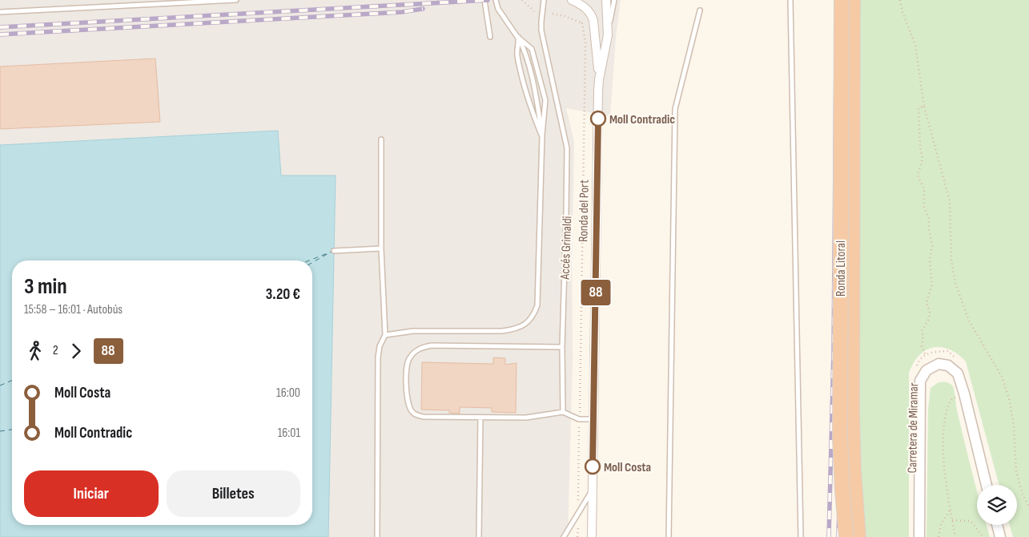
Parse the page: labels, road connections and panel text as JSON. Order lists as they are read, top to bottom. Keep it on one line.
{"streets":{"highway":["Ronda Litoral"],"street":["Ronda del Port","Carretera de Miramar"],"lane":["Accés Grimaldi"]},"places":["Moll Contradic","Moll Costa"],"lines":["bus line 88"],"page":{"on_map":"88","heading":["3 min","15:58 – 16:01 · Autobús","3.20 €"],"legs":["2","88"],"list":[{"name":"Moll Costa","value":"16:00"},{"name":"Moll Contradic","value":"16:01"}],"buttons":["Iniciar","Billetes"]}}
